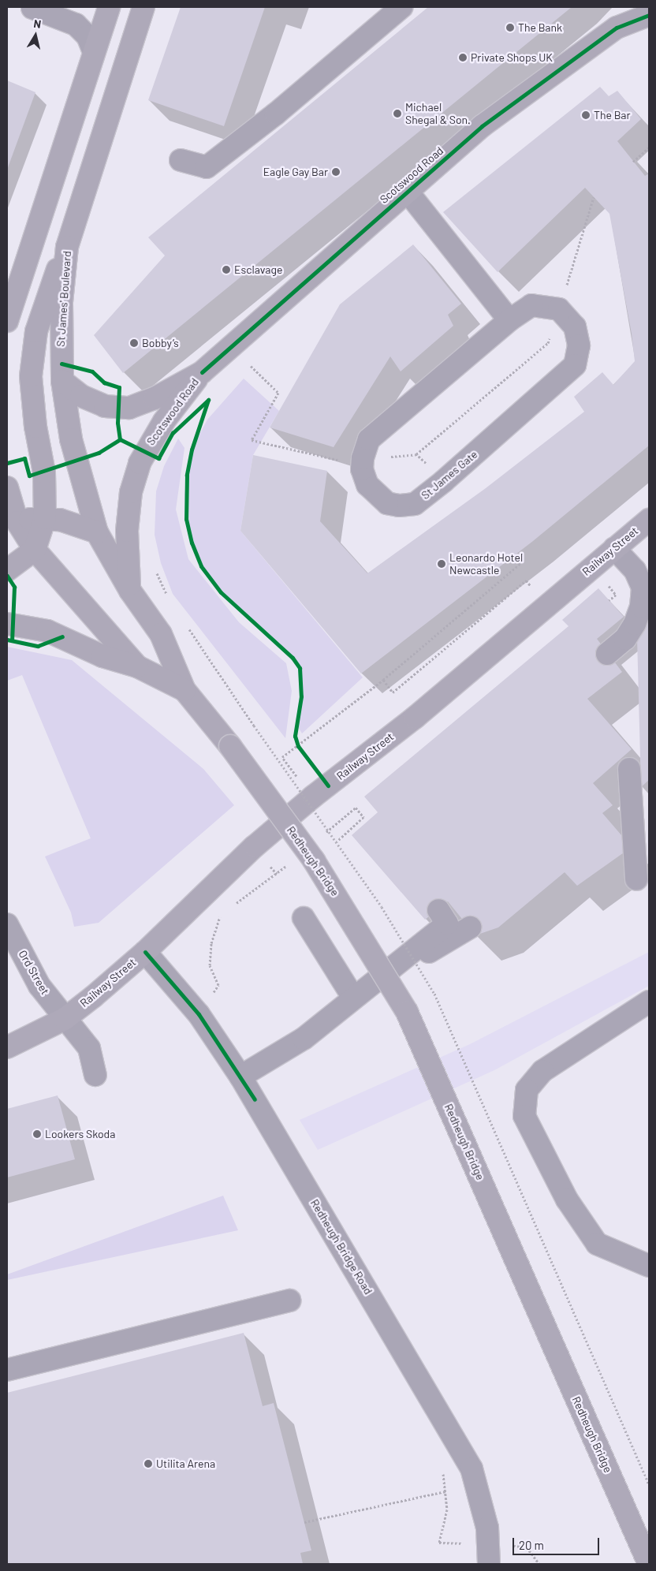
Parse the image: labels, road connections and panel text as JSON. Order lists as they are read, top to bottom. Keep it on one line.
{"streets":{"main road":["Scotswood Road","St James' Boulevard","Railway Street","Redheugh Bridge"],"street":["St James Gate","Ord Street","Redheugh Bridge Road"]},"crossings":[["Scotswood Road","St James' Boulevard"],["St James' Boulevard","Redheugh Bridge"],["Railway Street","Ord Street"],["Railway Street","Redheugh Bridge Road"]],"places":["The Bank","Private Shops UK","Michael Shegal & Son.","The Bar","Eagle Gay Bar","Esclavage","Bobby’s","Leonardo Hotel Newcastle","Lookers Skoda","Utilita Arena"],"scale_bar":"20 m","north":"top"}
